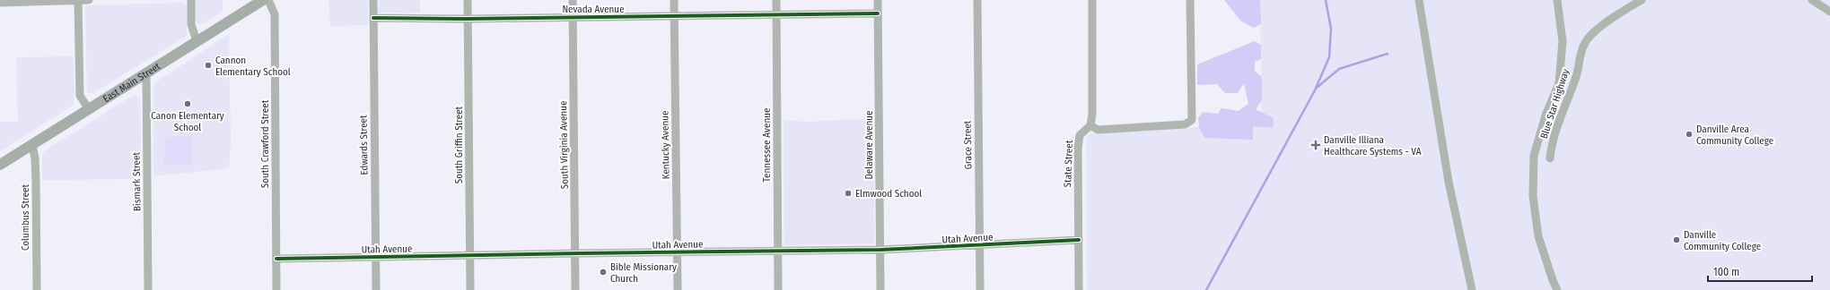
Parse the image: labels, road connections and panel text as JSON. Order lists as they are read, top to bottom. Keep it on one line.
{"streets":{"main road":["East Main Street"],"street":["Nevada Avenue","Blue Star Highway","South Crawford Street","Edwards Street","South Griffin Street","South Virginia Avenue","Kentucky Avenue","Tennessee Avenue","Delaware Avenue","Grace Street","State Street","Bismark Street","Columbus Street","Utah Avenue"]},"crossings":[["Nevada Avenue","Edwards Street"],["Nevada Avenue","South Griffin Street"],["Nevada Avenue","South Virginia Avenue"],["Nevada Avenue","Kentucky Avenue"],["Nevada Avenue","Tennessee Avenue"],["Nevada Avenue","Delaware Avenue"],["East Main Street","Bismark Street"],["East Main Street","Columbus Street"],["South Crawford Street","Utah Avenue"],["Edwards Street","Utah Avenue"],["South Griffin Street","Utah Avenue"],["South Virginia Avenue","Utah Avenue"],["Kentucky Avenue","Utah Avenue"],["Tennessee Avenue","Utah Avenue"],["Delaware Avenue","Utah Avenue"],["Grace Street","Utah Avenue"],["State Street","Utah Avenue"]],"places":{"other":["Cannon Elementary School","Canon Elementary School","Danville Area Community College","Elmwood School","Danville Community College","Bible Missionary Church"],"health":["Danville Illiana Healthcare Systems - VA"]},"scale_bar":"100 m"}
